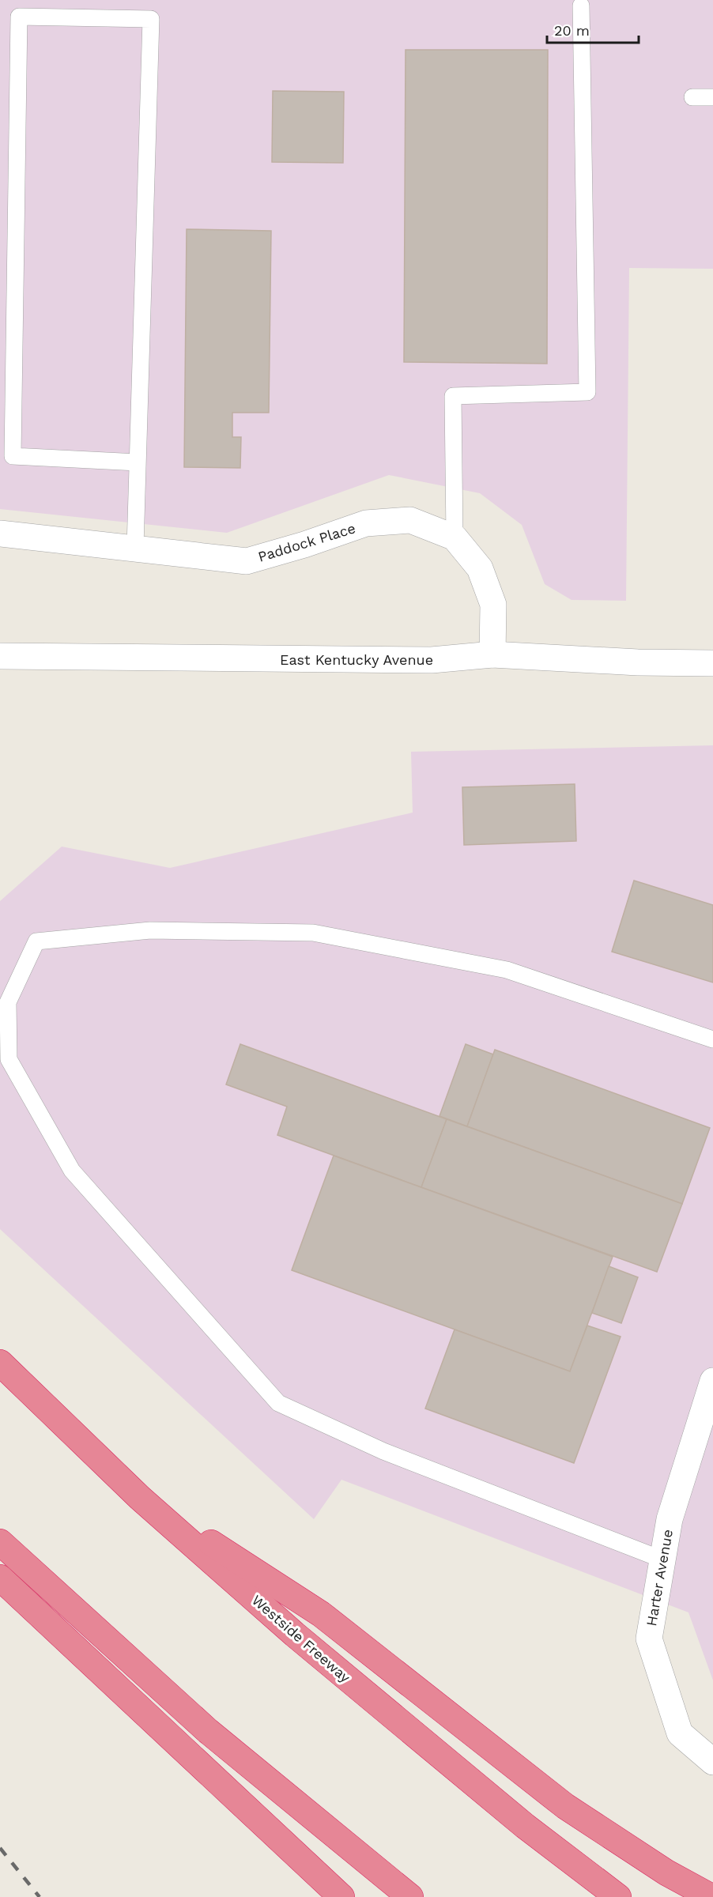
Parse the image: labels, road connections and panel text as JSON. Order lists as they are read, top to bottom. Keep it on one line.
{"streets":{"highway":["Westside Freeway"],"street":["Paddock Place","East Kentucky Avenue","Harter Avenue"]},"crossings":[["Paddock Place","East Kentucky Avenue"]],"scale_bar":"20 m"}
